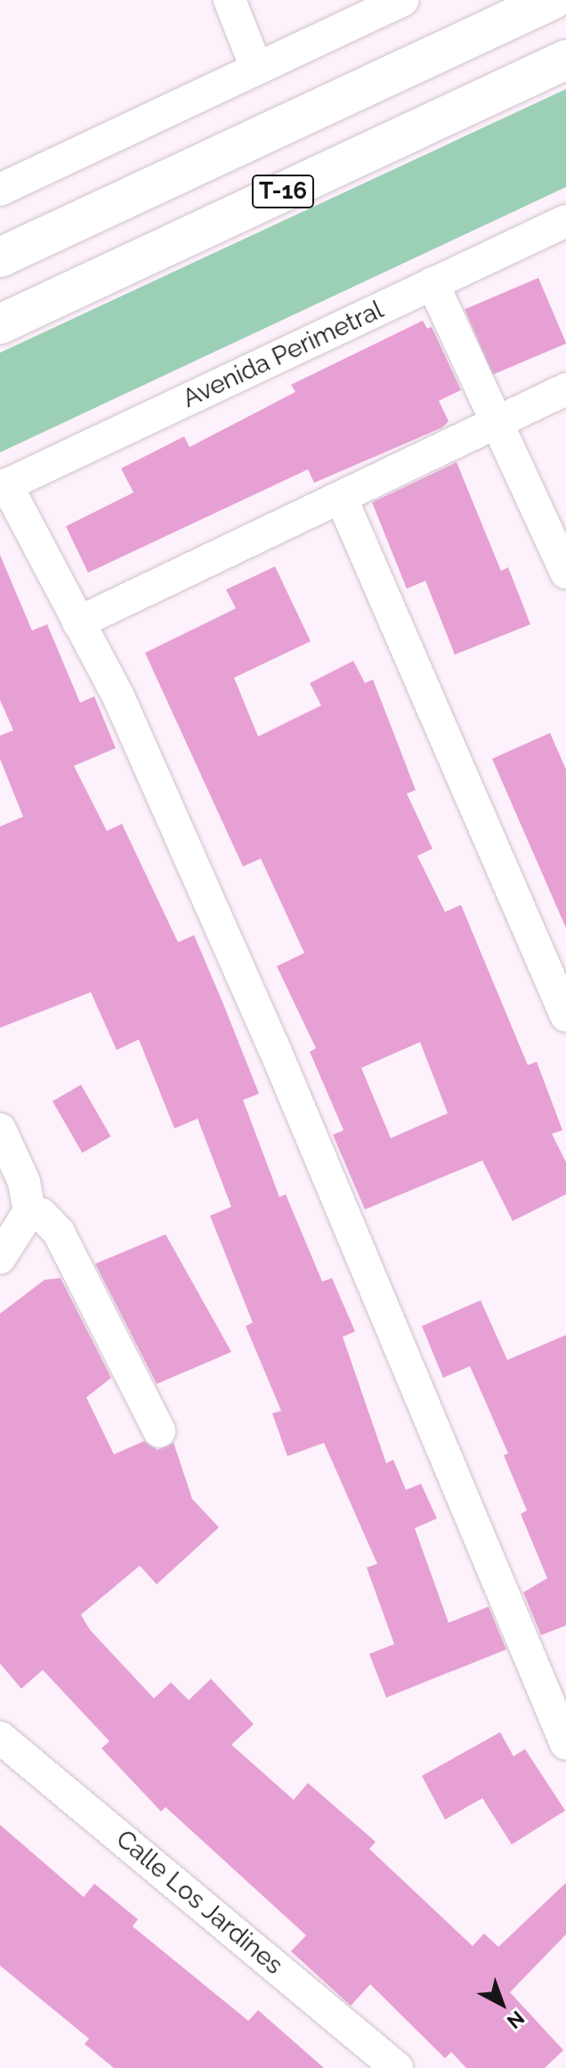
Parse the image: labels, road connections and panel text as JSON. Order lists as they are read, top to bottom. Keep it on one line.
{"streets":{"highway":["T-16"],"street":["Avenida Perimetral","Calle Los Jardines"]},"north":"bottom right"}
